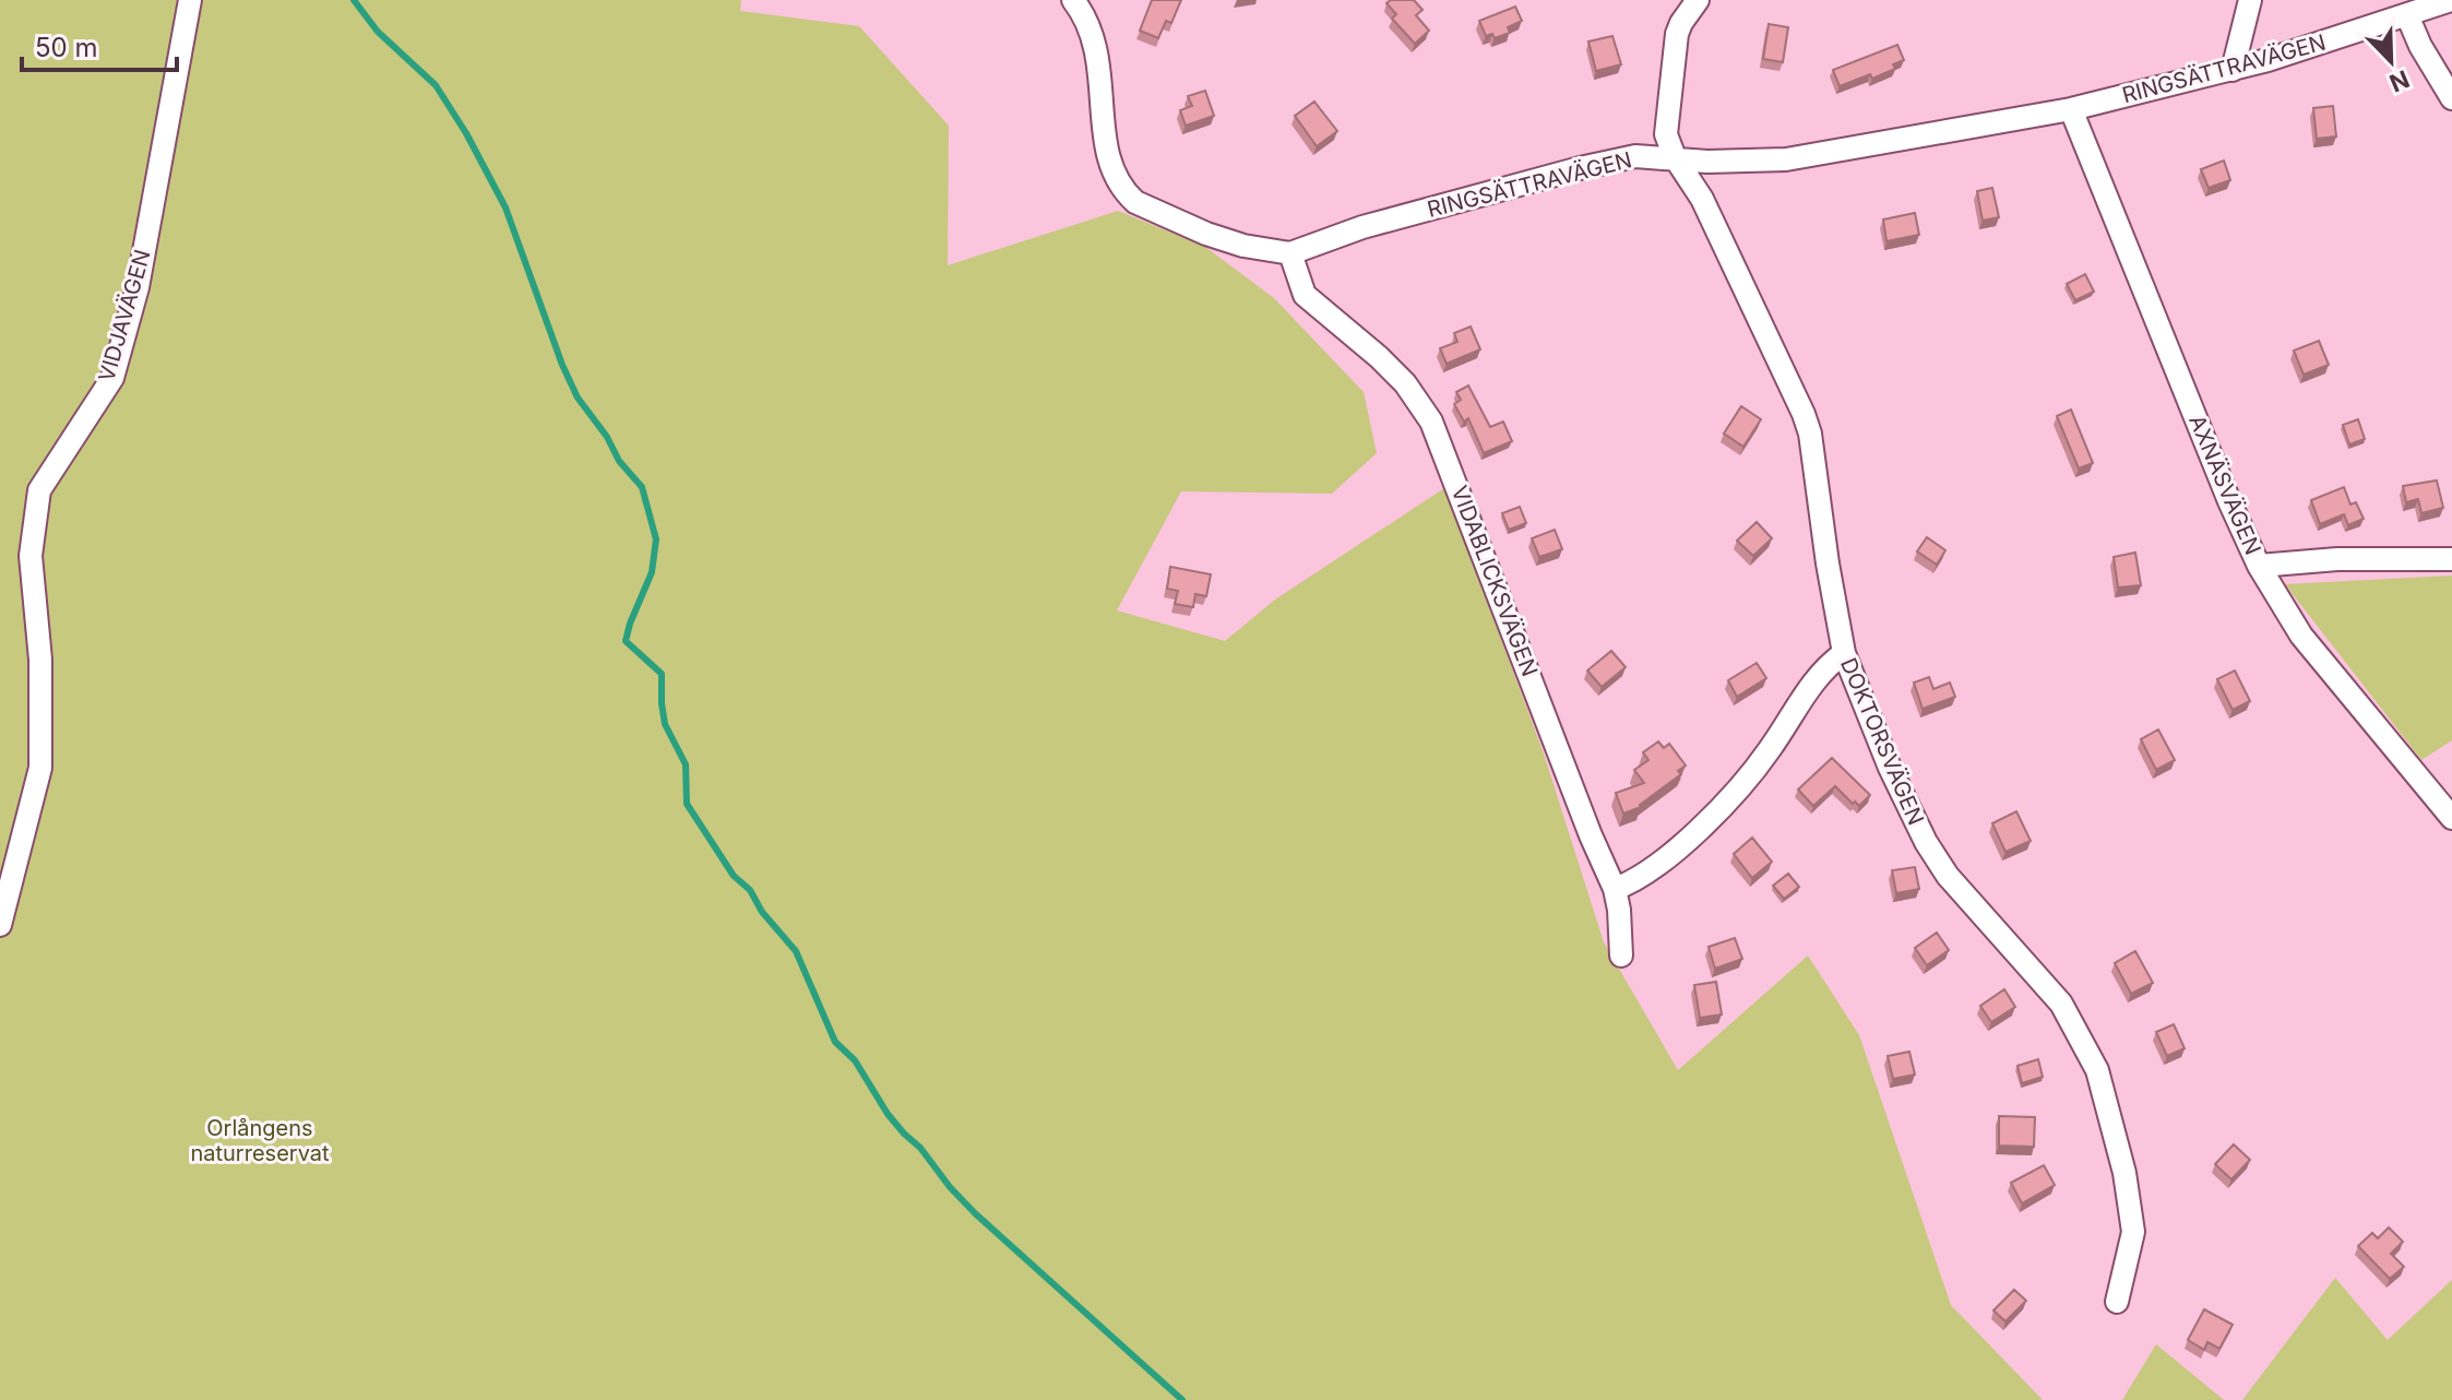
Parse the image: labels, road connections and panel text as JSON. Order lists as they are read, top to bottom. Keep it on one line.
{"streets":{"street":["RINGSÄTTRAVÄGEN","VIDJAVÄGEN","AXNÄSVÄGEN","VIDABLICKSVÄGEN","DOKTORSVÄGEN"]},"crossings":[["RINGSÄTTRAVÄGEN","AXNÄSVÄGEN"],["RINGSÄTTRAVÄGEN","VIDABLICKSVÄGEN"],["RINGSÄTTRAVÄGEN","DOKTORSVÄGEN"]],"parks":["Orlångens naturreservat"],"scale_bar":"50 m","north":"bottom right"}
